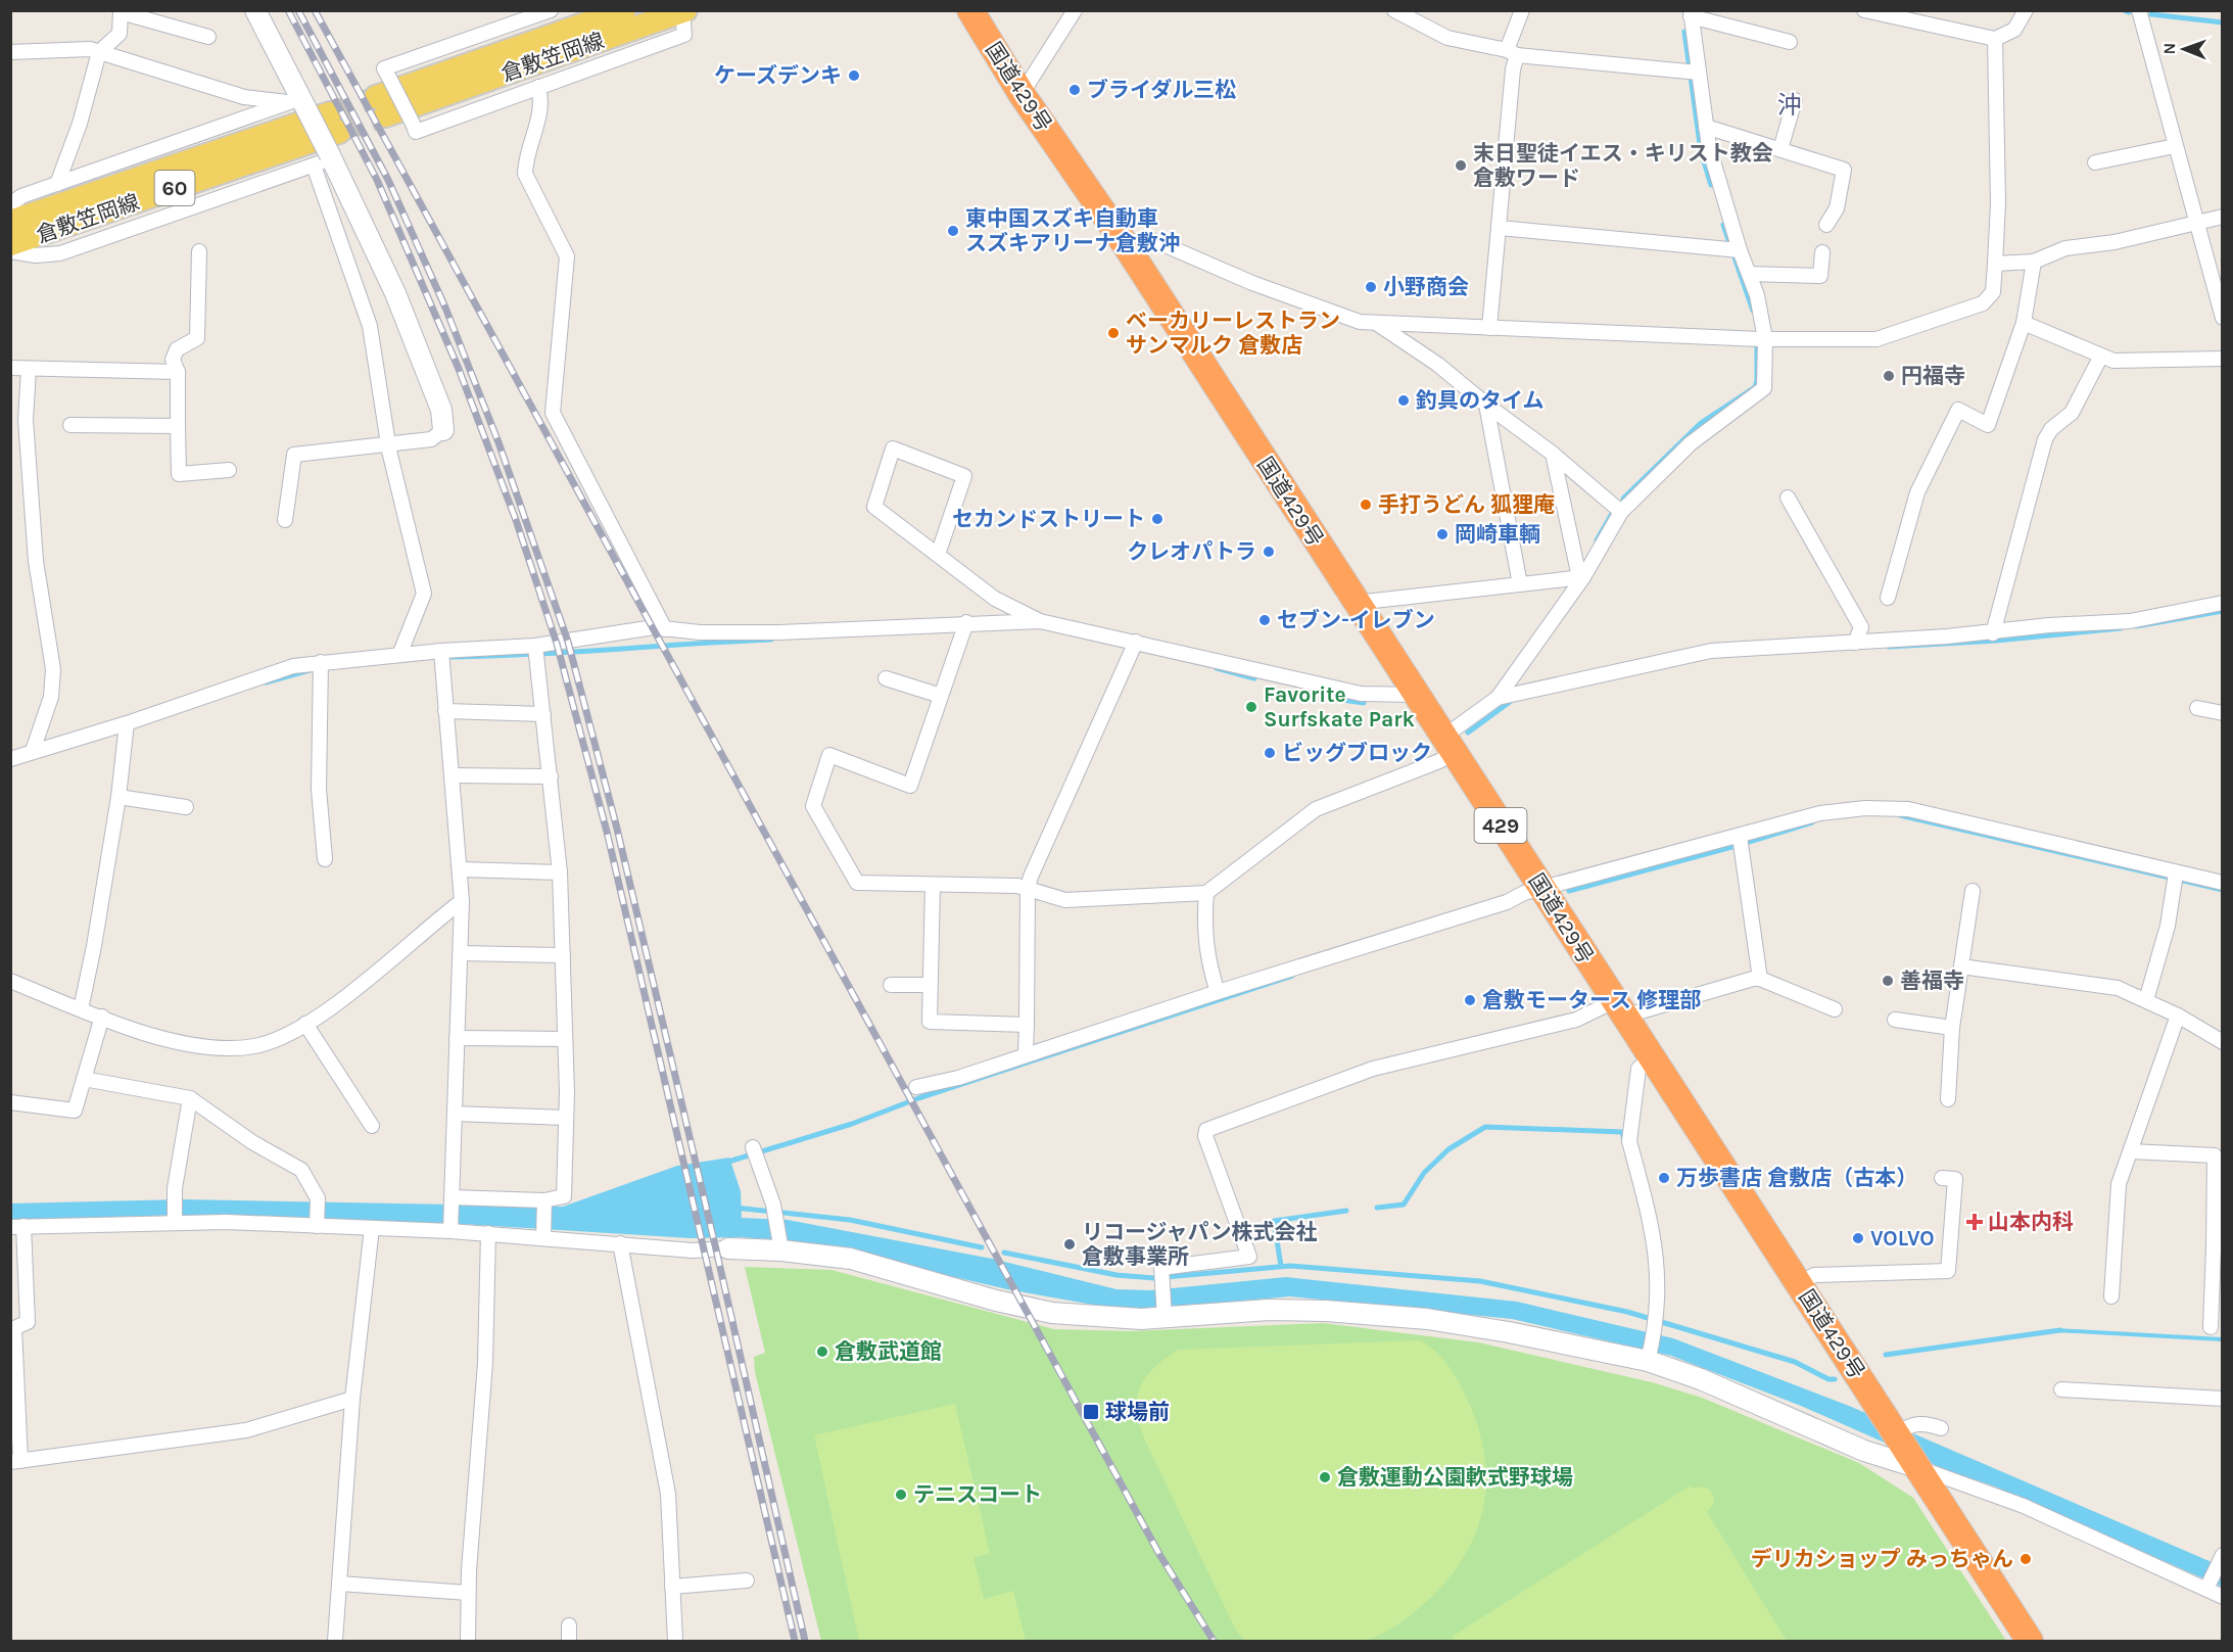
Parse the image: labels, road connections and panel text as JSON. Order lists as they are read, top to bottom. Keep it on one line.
{"streets":{"highway":["国道429号","429"],"main road":["倉敷笠岡線","60"]},"districts":["沖"],"places":{"other":["ケーズデンキ","ブライダル三松","末日聖徒イエス・キリスト教会 倉敷ワード","東中国スズキ自動車 スズキアリーナ倉敷沖","小野商会","ベーカリーレストラン サンマルク 倉敷店","円福寺","釣具のタイム","手打うどん 狐狸庵","セカンドストリート","岡崎車輌","クレオパトラ","セブン-イレブン","Favorite Surfskate Park","ビッグブロック","善福寺","倉敷モータース 修理部","万歩書店 倉敷店（古本）","VOLVO","リコージャパン株式会社 倉敷事業所","倉敷武道館","倉敷運動公園軟式野球場","テニスコート","デリカショップ みっちゃん"],"health":["山本内科"],"transit":["球場前"]},"north":"left"}
